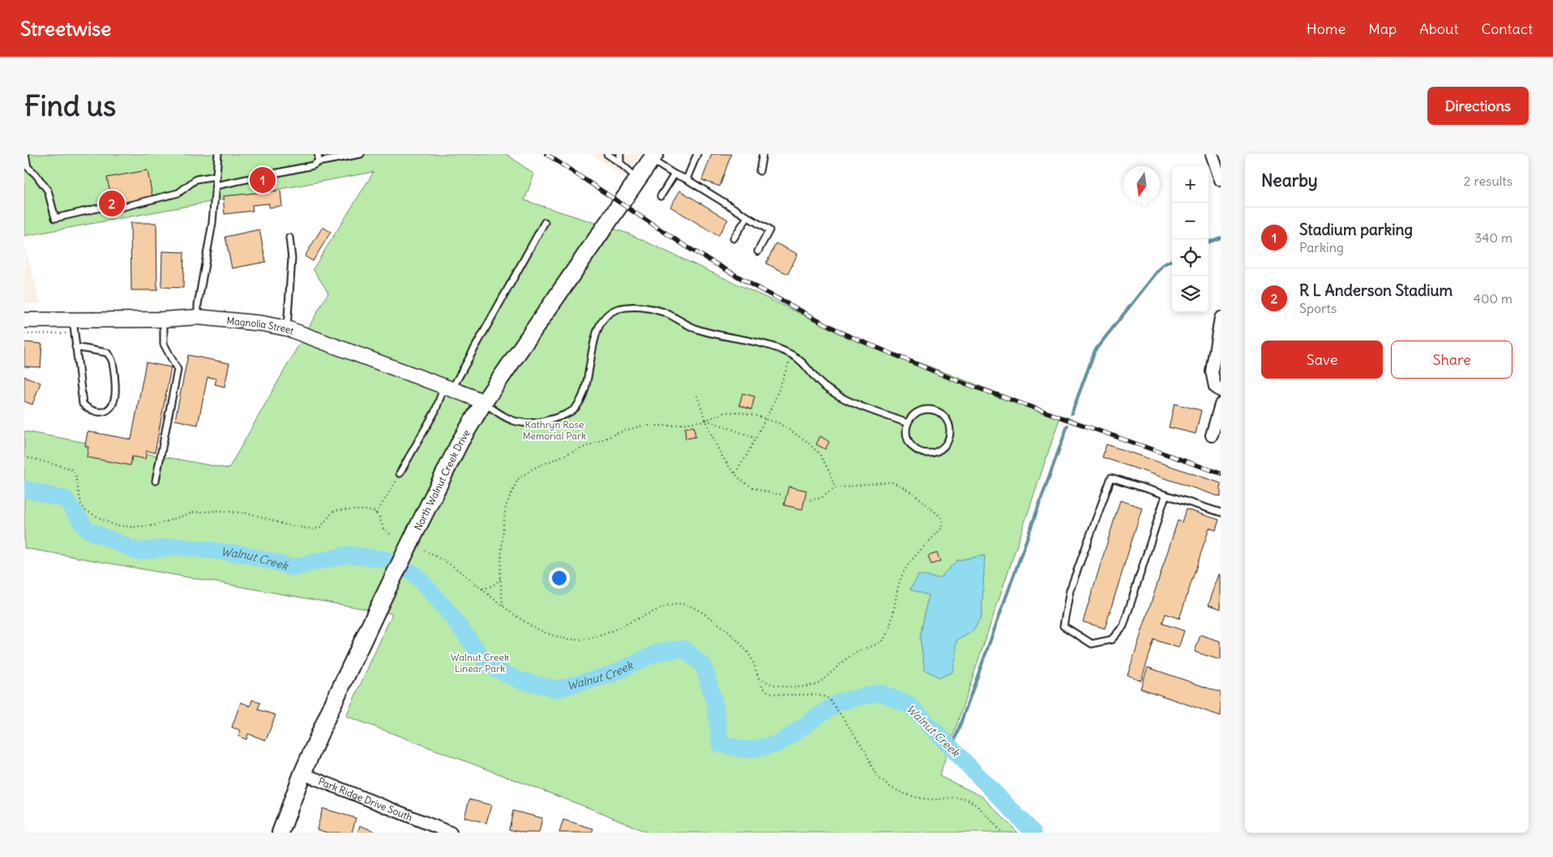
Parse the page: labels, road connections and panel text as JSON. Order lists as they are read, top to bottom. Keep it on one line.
{"streets":{"main road":["North Walnut Creek Drive"],"street":["Magnolia Street","Park Ridge Drive South"]},"crossings":[["Magnolia Street","North Walnut Creek Drive"],["North Walnut Creek Drive","Park Ridge Drive South"]],"water":["Walnut Creek"],"parks":["Kathryn Rose Memorial Park","Walnut Creek Linear Park"],"north":"bottom","page":{"header":"Streetwise","nav":["Home","Map","About","Contact"],"buttons":["Directions",["Save","Share"]],"title":"Find us","heading":["Nearby","2 results"],"pins":["1","2"],"map_buttons":["+","−"],"list":[{"mark":"1","name":"Stadium parking","note":"Parking","value":"340 m"},{"mark":"2","name":"R L Anderson Stadium","note":"Sports","value":"400 m"}]}}
